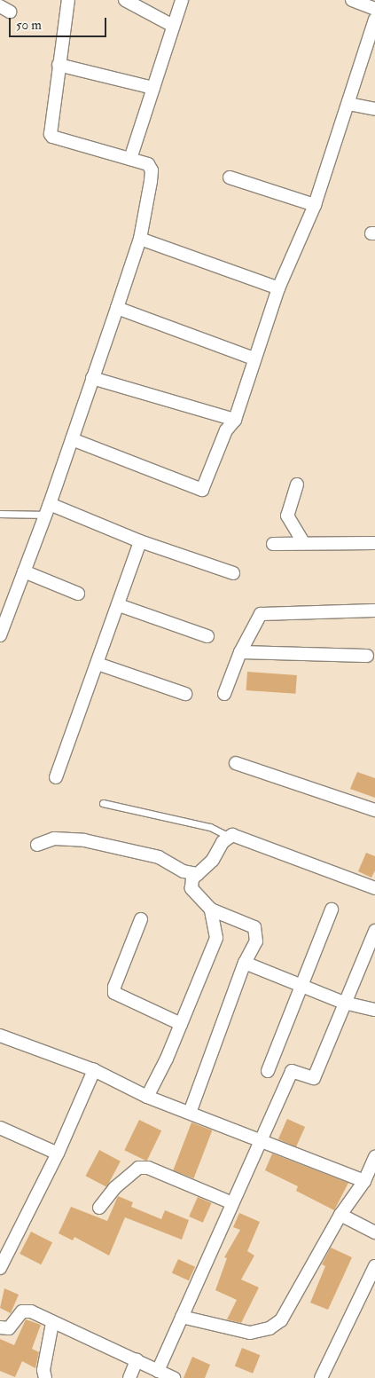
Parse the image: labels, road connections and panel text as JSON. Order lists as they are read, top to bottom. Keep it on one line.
{"scale_bar":"50 m"}
